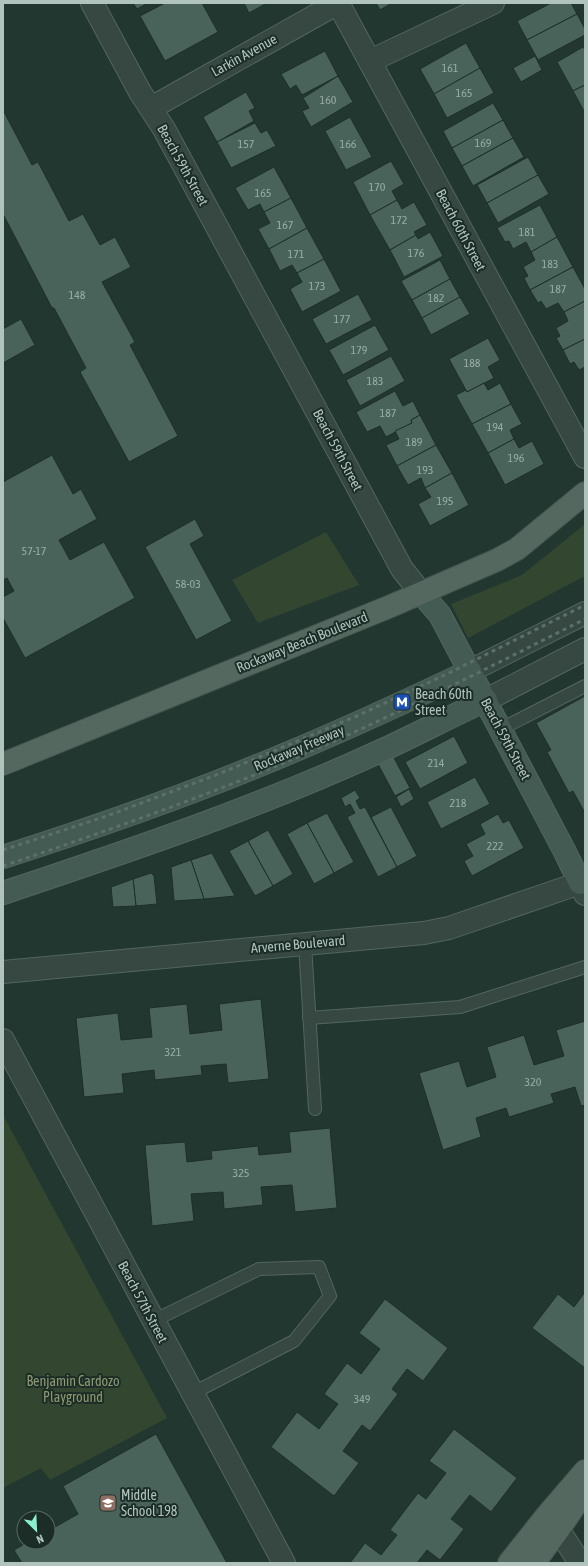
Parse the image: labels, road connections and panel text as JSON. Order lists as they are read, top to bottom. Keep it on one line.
{"streets":{"main road":["Rockaway Beach Boulevard"],"street":["Larkin Avenue","Beach 59th Street","Beach 60th Street","Rockaway Freeway","Arverne Boulevard","Beach 57th Street"]},"crossings":[["Larkin Avenue","Beach 59th Street"],["Larkin Avenue","Beach 60th Street"],["Beach 59th Street","Rockaway Beach Boulevard"],["Beach 59th Street","Rockaway Freeway"],["Beach 59th Street","Arverne Boulevard"]],"parks":["Benjamin Cardozo Playground"],"places":{"metro station":["Beach 60th Street"],"school or university":["Middle School 198"]},"house_numbers":["161","165","160","169","157","166","170","165","172","167","181","176","171","183","173","187","148","182","177","179","188","183","187","194","189","196","193","195","57-17","58-03","214","218","222","321","320","325","349"],"north":"bottom right"}
